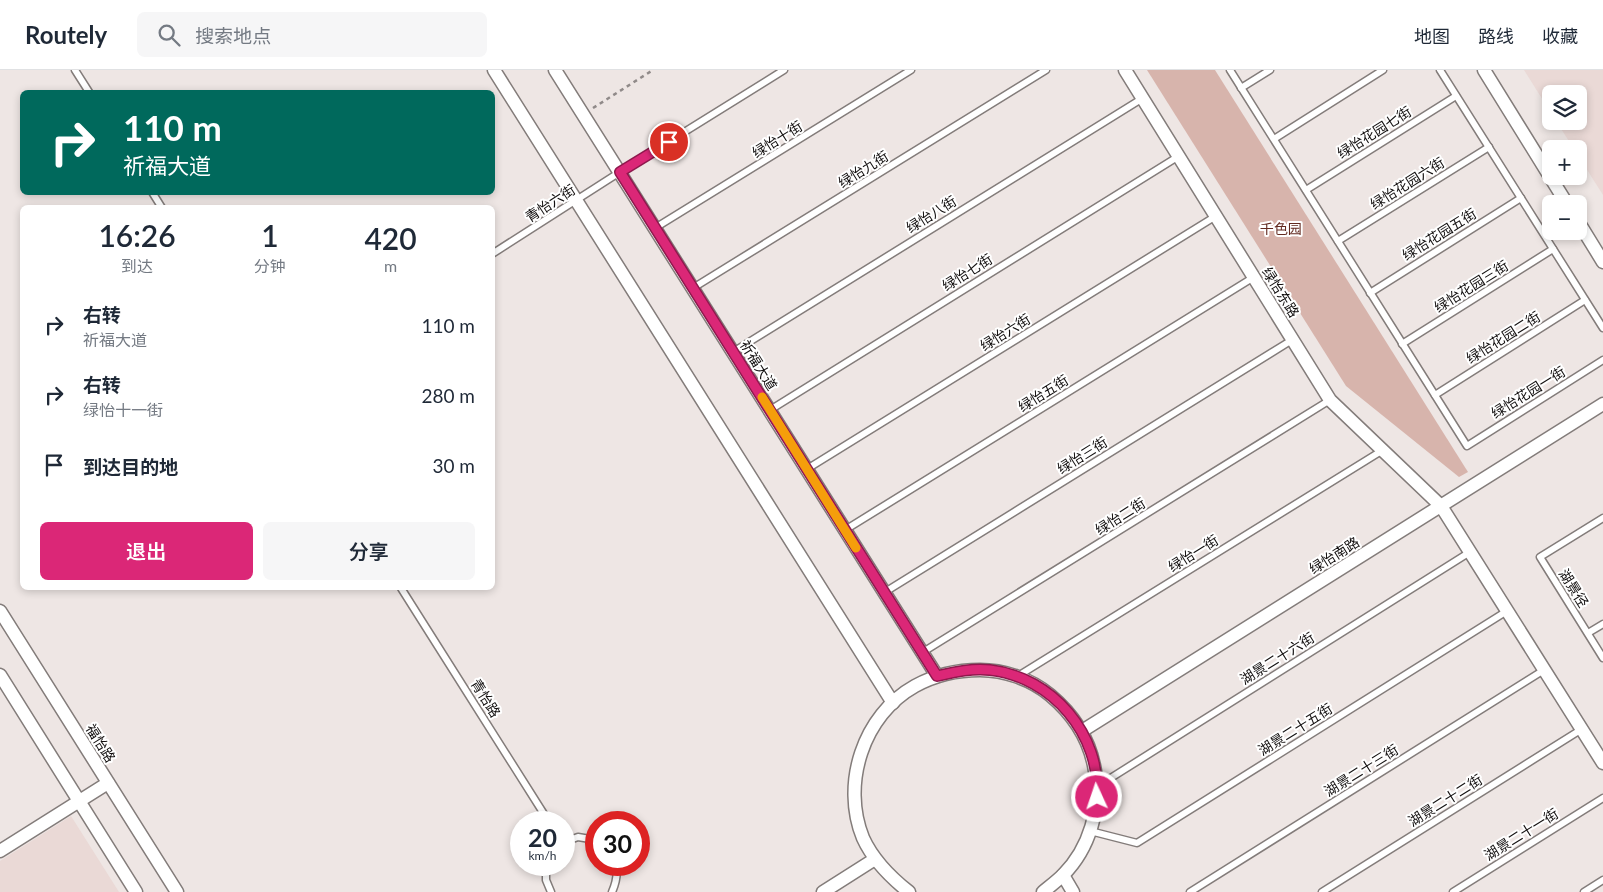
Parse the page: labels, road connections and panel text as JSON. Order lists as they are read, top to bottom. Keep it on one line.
{"streets":{"street":["绿怡东路","祈福大道","绿怡南路","福怡路"],"lane":["绿怡花园七街","绿怡十街","绿怡九街","绿怡花园六街","青怡六街","绿怡八街","绿怡花园五街","绿怡七街","绿怡花园三街","绿怡六街","绿怡花园二街","绿怡花园一街","绿怡五街","绿怡三街","绿怡二街","绿怡一街","湖景径","湖景二十六街","青怡路","湖景二十五街","湖景二十三街","湖景二十二街","湖景二十一街"]},"crossings":[["绿怡十街","祈福大道"],["绿怡九街","祈福大道"],["青怡六街","祈福大道"],["绿怡八街","绿怡东路"],["绿怡八街","祈福大道"],["绿怡七街","绿怡东路"],["绿怡七街","祈福大道"],["绿怡东路","绿怡六街"],["绿怡东路","绿怡五街"],["绿怡东路","绿怡三街"],["绿怡东路","绿怡二街"],["绿怡东路","绿怡一街"],["绿怡东路","绿怡南路"],["绿怡东路","湖景二十六街"],["绿怡东路","湖景二十五街"],["绿怡东路","湖景二十三街"],["绿怡东路","湖景二十二街"],["绿怡六街","祈福大道"],["绿怡花园二街","绿怡花园一街"],["祈福大道","绿怡五街"],["祈福大道","绿怡三街"],["祈福大道","绿怡二街"]],"parks":["千色园"],"page":{"header":"Routely","search":"搜索地点","nav":["地图","路线","收藏"],"map_buttons":["+","−"],"turn":["110 m","祈福大道"],"eta":["16:26","到达","1","分钟","420","m"],"list":[{"name":"右转","note":"祈福大道","value":"110 m"},{"name":"右转","note":"绿怡十一街","value":"280 m"},{"name":"到达目的地","value":"30 m"}],"buttons":["退出","分享"],"speed":"20 km/h","limit":"30"}}
